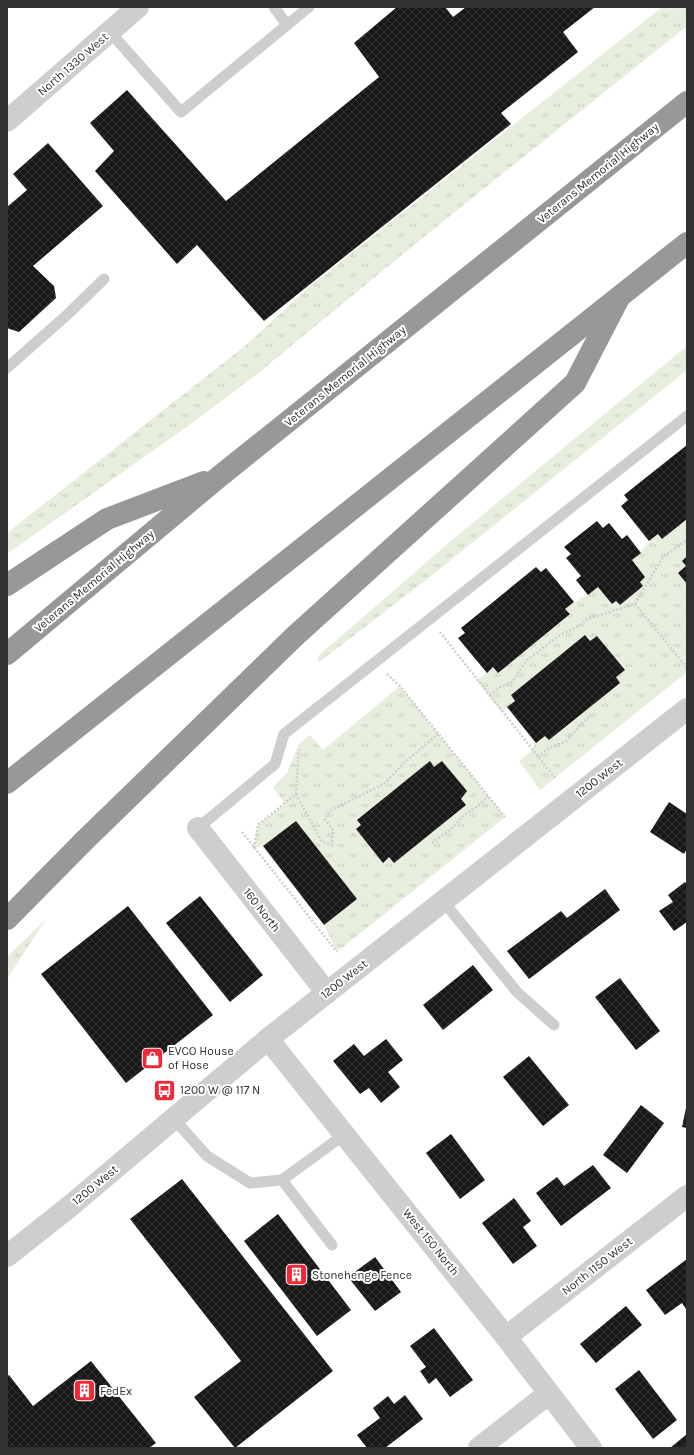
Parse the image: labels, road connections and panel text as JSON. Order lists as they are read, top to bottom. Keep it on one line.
{"streets":{"highway":["Veterans Memorial Highway"],"street":["North 1330 West","1200 West","160 North","West 150 North","North 1150 West"]},"crossings":[["1200 West","160 North"],["1200 West","West 150 North"],["West 150 North","North 1150 West"]],"places":{"shop":["EVCO House of Hose"],"bus stop":["1200 W @ 117 N"],"building":["Stonehenge Fence","FedEx"]}}
